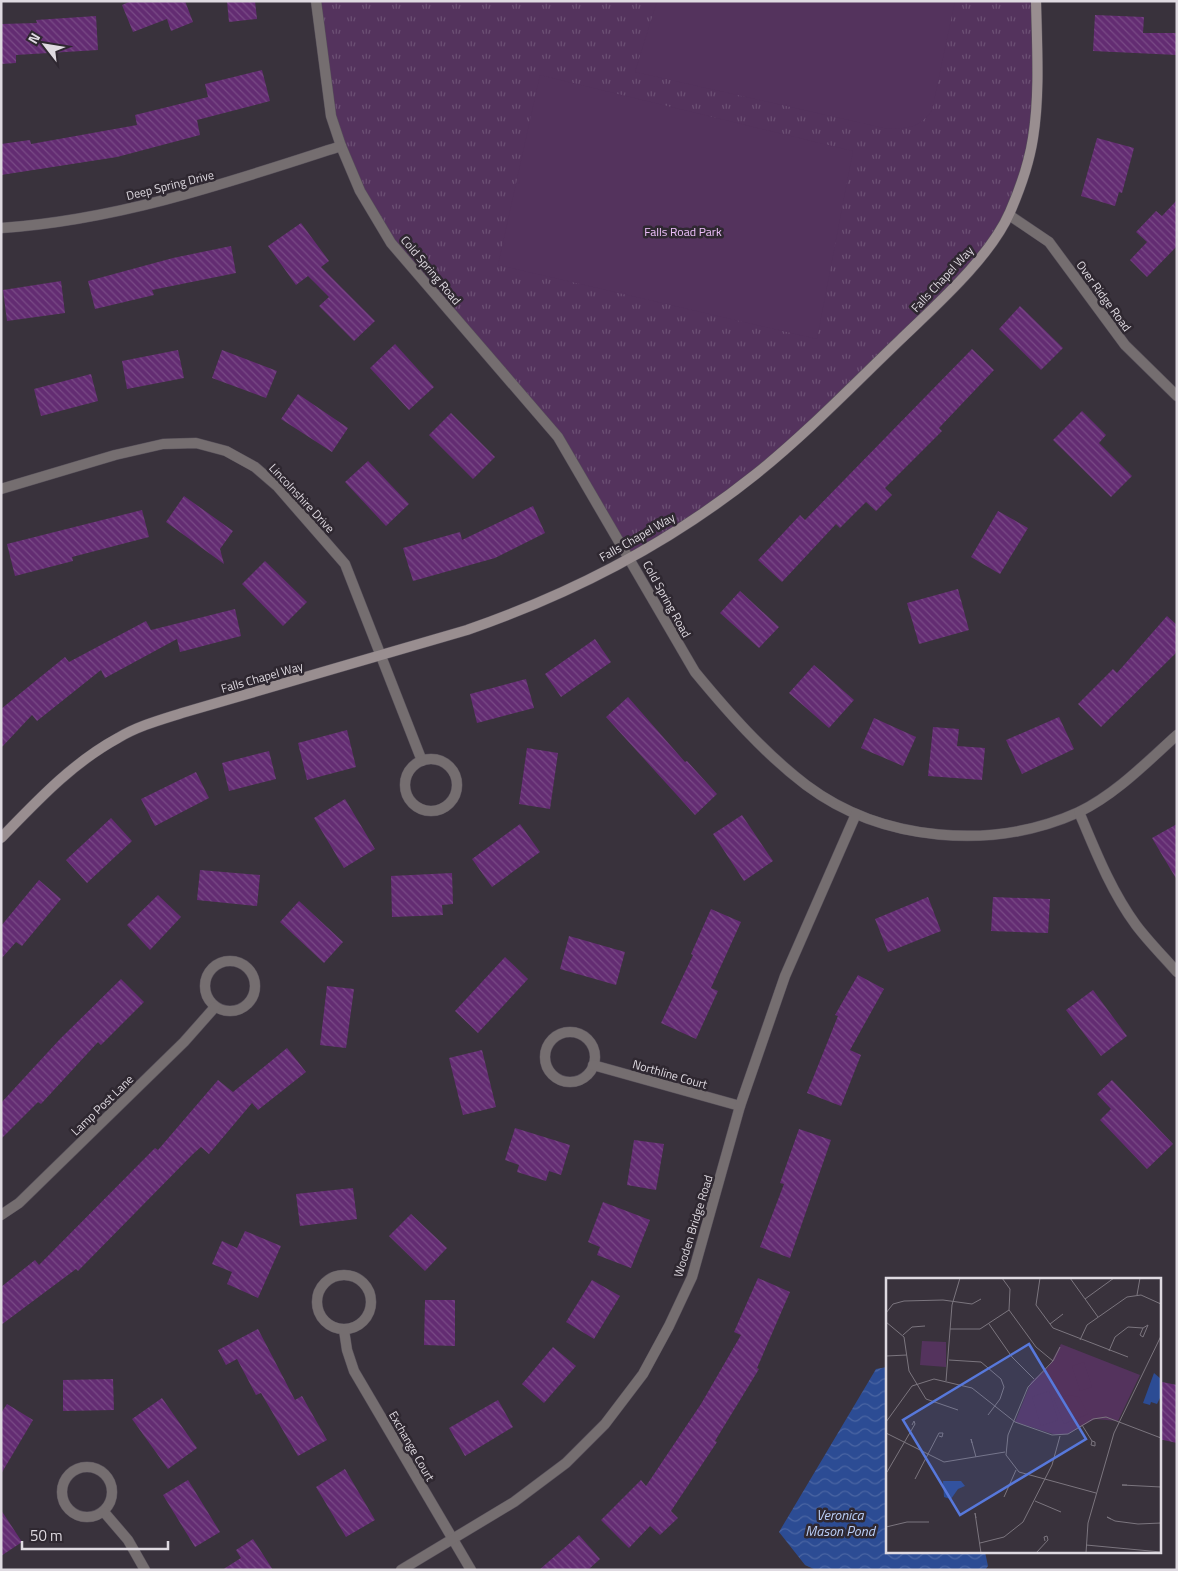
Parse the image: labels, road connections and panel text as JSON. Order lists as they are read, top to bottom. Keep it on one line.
{"streets":{"street":["Deep Spring Drive","Cold Spring Road","Falls Chapel Way","Over Ridge Road","Lincolnshire Drive","Northline Court","Lamp Post Lane","Wooden Bridge Road","Exchange Court"]},"crossings":[["Deep Spring Drive","Cold Spring Road"],["Cold Spring Road","Falls Chapel Way"],["Cold Spring Road","Wooden Bridge Road"],["Falls Chapel Way","Over Ridge Road"],["Falls Chapel Way","Lincolnshire Drive"],["Northline Court","Wooden Bridge Road"],["Wooden Bridge Road","Exchange Court"]],"water":["Veronica Mason Pond"],"parks":["Falls Road Park"],"scale_bar":"50 m","north":"top left"}
